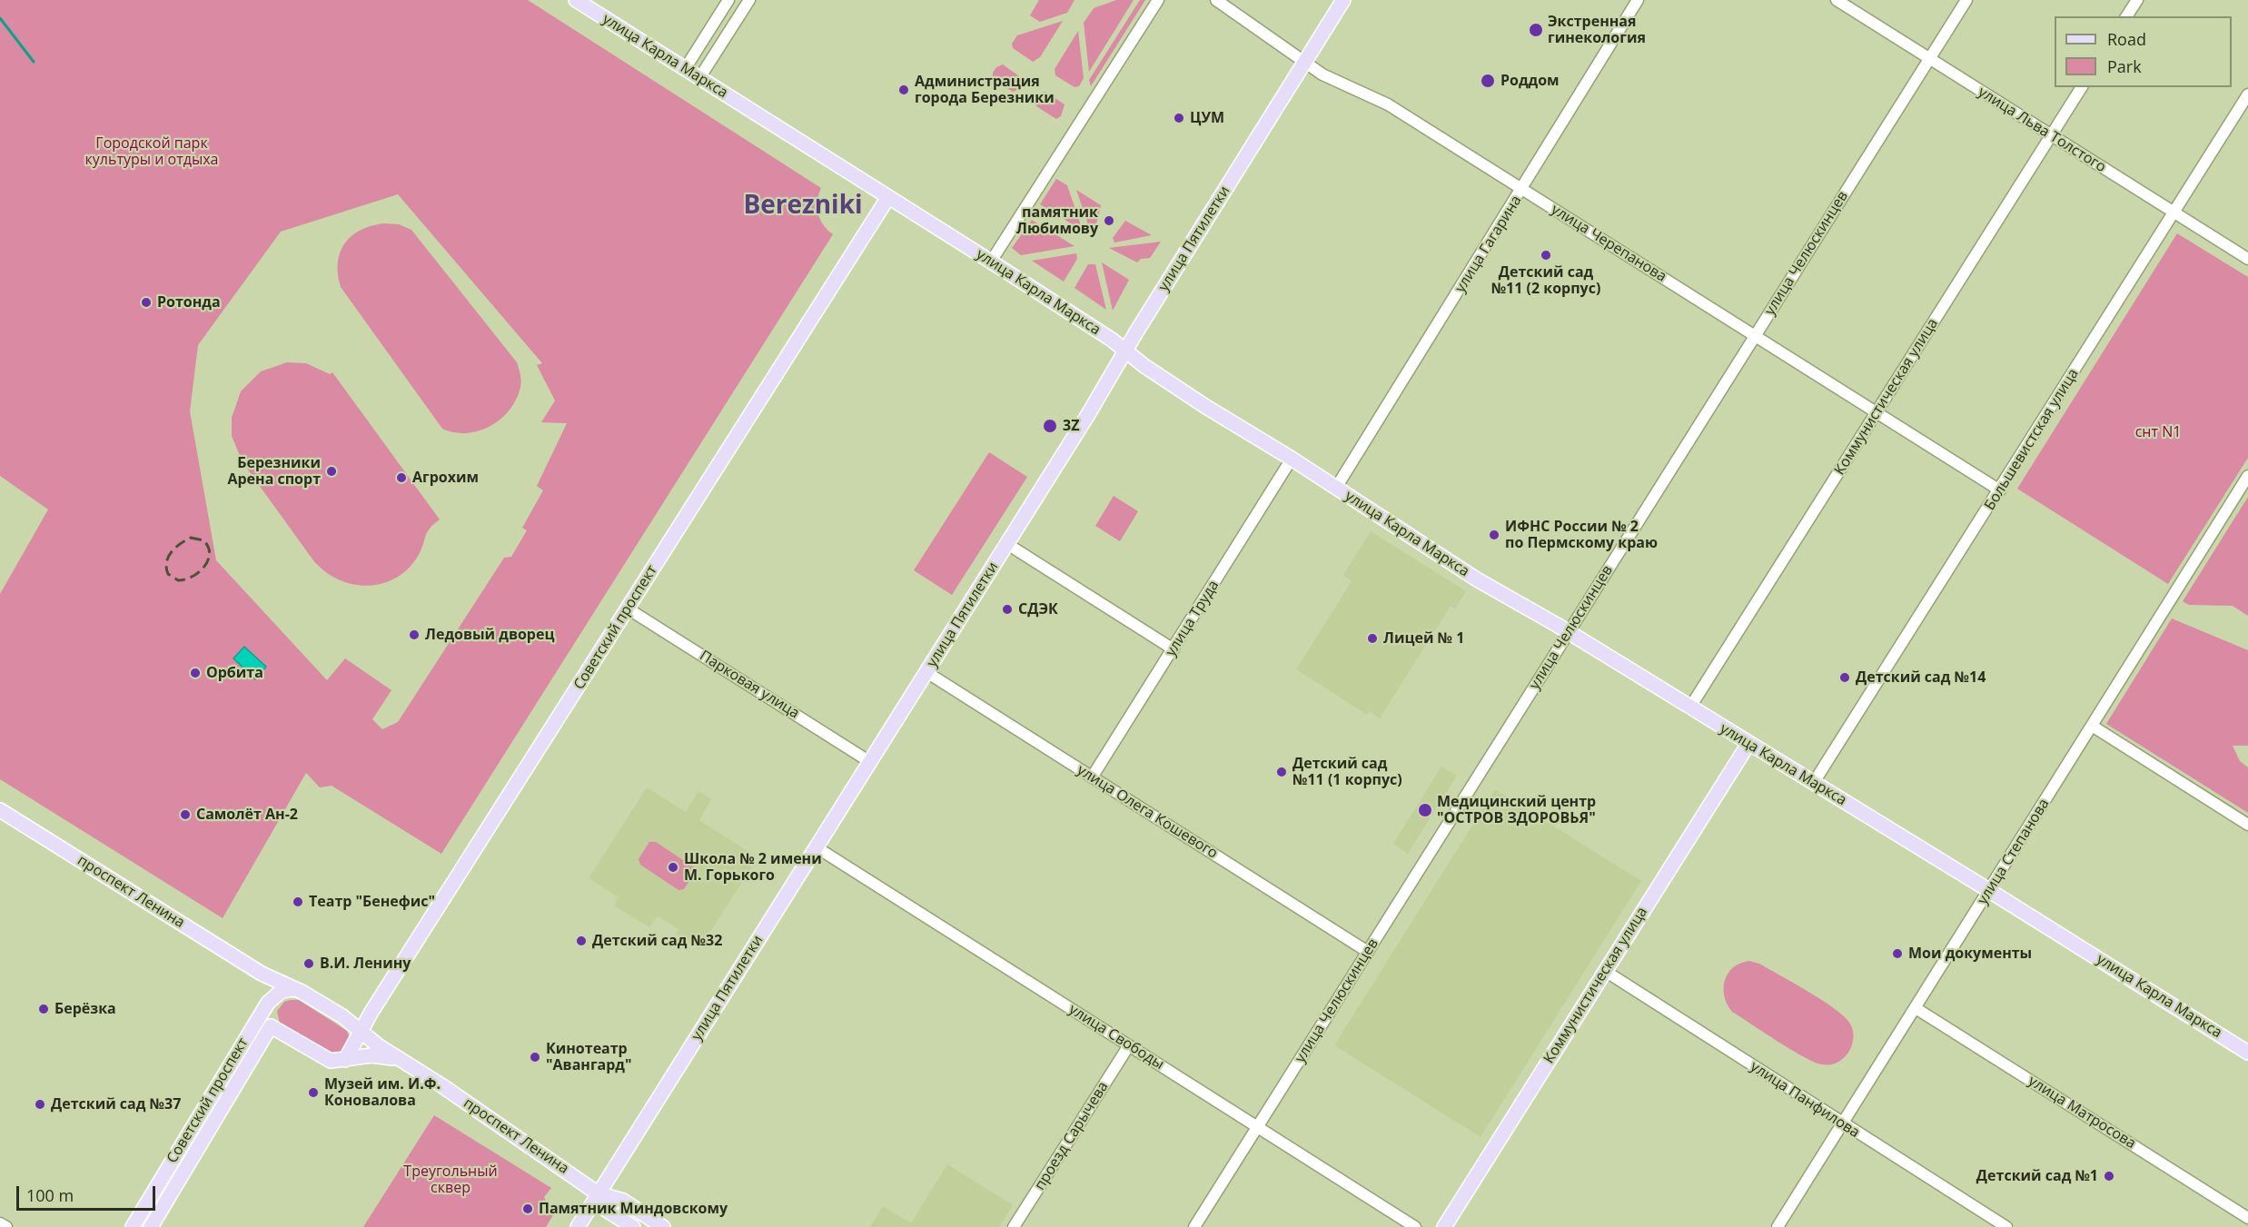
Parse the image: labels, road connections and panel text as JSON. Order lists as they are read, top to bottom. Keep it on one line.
{"streets":{"main road":["улица Карла Маркса","улица Пятилетки","Коммунистическая улица","Советский проспект","проспект Ленина"],"street":["улица Льва Толстого","улица Черепанова","улица Гагарина","улица Челюскинцев","Большевистская улица","улица Труда","Парковая улица","улица Олега Кошевого","улица Степанова","улица Свободы","улица Панфилова","улица Матросова","проезд Сарычева"]},"crossings":[["улица Карла Маркса","улица Пятилетки"],["улица Карла Маркса","улица Гагарина"],["улица Карла Маркса","улица Челюскинцев"],["улица Карла Маркса","Коммунистическая улица"],["улица Карла Маркса","Большевистская улица"],["улица Карла Маркса","улица Труда"],["улица Карла Маркса","Советский проспект"],["улица Карла Маркса","улица Степанова"],["улица Льва Толстого","улица Челюскинцев"],["улица Льва Толстого","Коммунистическая улица"],["улица Льва Толстого","Большевистская улица"],["улица Пятилетки","улица Черепанова"],["улица Пятилетки","Парковая улица"],["улица Пятилетки","улица Олега Кошевого"],["улица Пятилетки","проспект Ленина"],["улица Пятилетки","улица Свободы"],["улица Черепанова","улица Гагарина"],["улица Черепанова","улица Челюскинцев"],["улица Черепанова","Коммунистическая улица"],["улица Черепанова","Большевистская улица"],["улица Челюскинцев","улица Олега Кошевого"],["улица Челюскинцев","улица Свободы"],["Коммунистическая улица","улица Панфилова"],["улица Труда","улица Олега Кошевого"],["Советский проспект","Парковая улица"],["Советский проспект","проспект Ленина"],["улица Степанова","улица Панфилова"],["улица Степанова","улица Матросова"],["улица Свободы","проезд Сарычева"]],"districts":["Berezniki"],"parks":["Городской парк культуры и отдыха","снт N1","Треугольный сквер"],"places":["Экстренная гинекология","Роддом","Администрация города Березники","ЦУМ","памятник Любимову","Детский сад №11 (2 корпус)","Ротонда","3Z","Березники Арена спорт","Агрохим","ИФНС России № 2 по Пермскому краю","СДЭК","Ледовый дворец","Лицей № 1","Орбита","Детский сад №14","Детский сад №11 (1 корпус)","Медицинский центр \"ОСТРОВ ЗДОРОВЬЯ\"","Самолёт Ан-2","Школа № 2 имени М. Горького","Театр \"Бенефис\"","Детский сад №32","Мои документы","В.И. Ленину","Берёзка","Кинотеатр \"Авангард\"","Музей им. И.Ф. Коновалова","Детский сад №37","Детский сад №1","Памятник Миндовскому"],"legend":["Road","Park"],"scale_bar":"100 m"}
